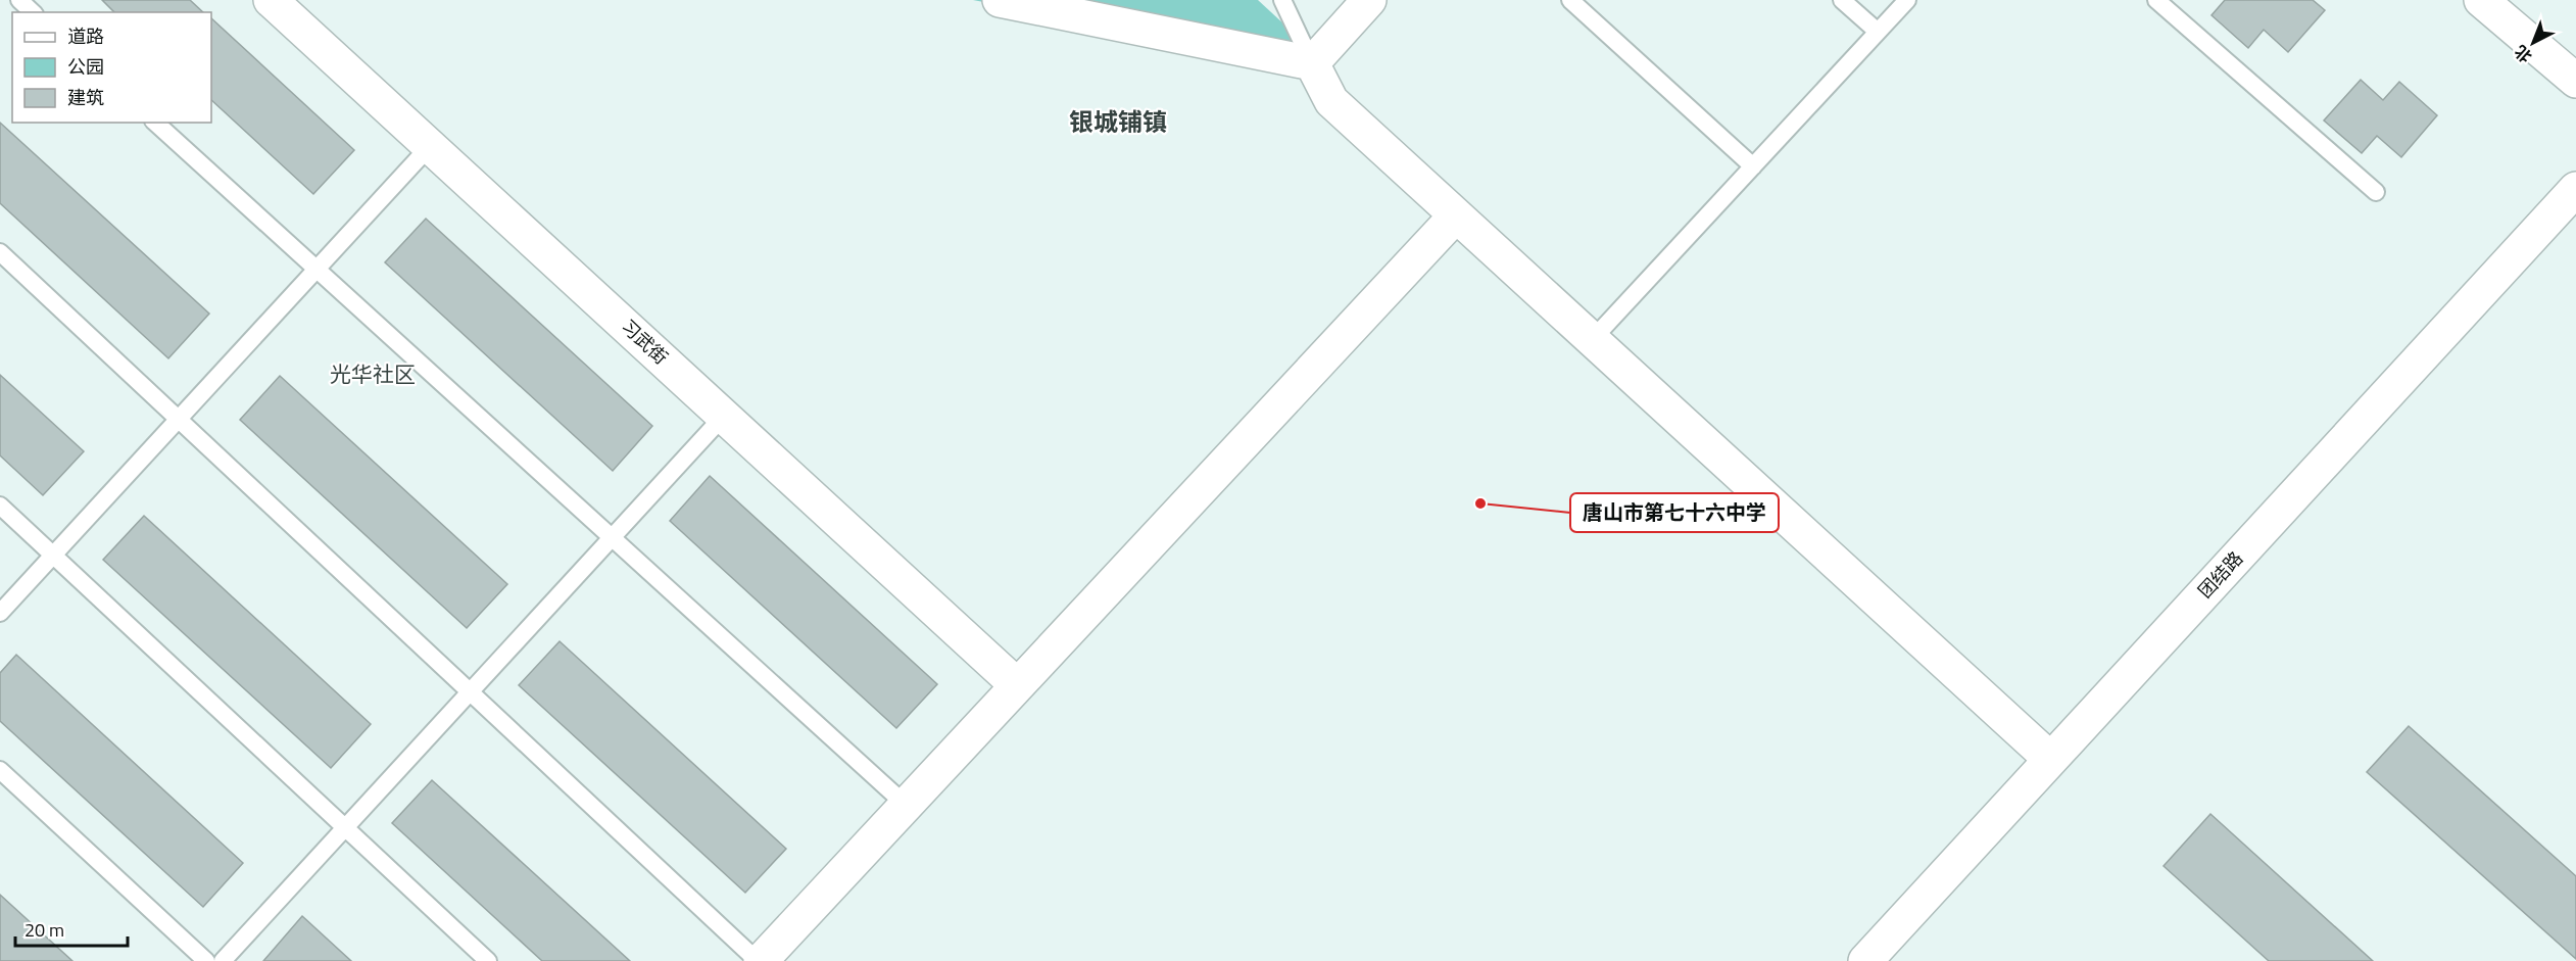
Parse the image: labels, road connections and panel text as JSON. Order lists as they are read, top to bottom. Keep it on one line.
{"streets":{"street":["习武街","团结路"]},"districts":["银城铺镇","光华社区"],"places":["唐山市第七十六中学"],"legend":["道路","公园","建筑"],"scale_bar":"20 m","north":"bottom left"}
